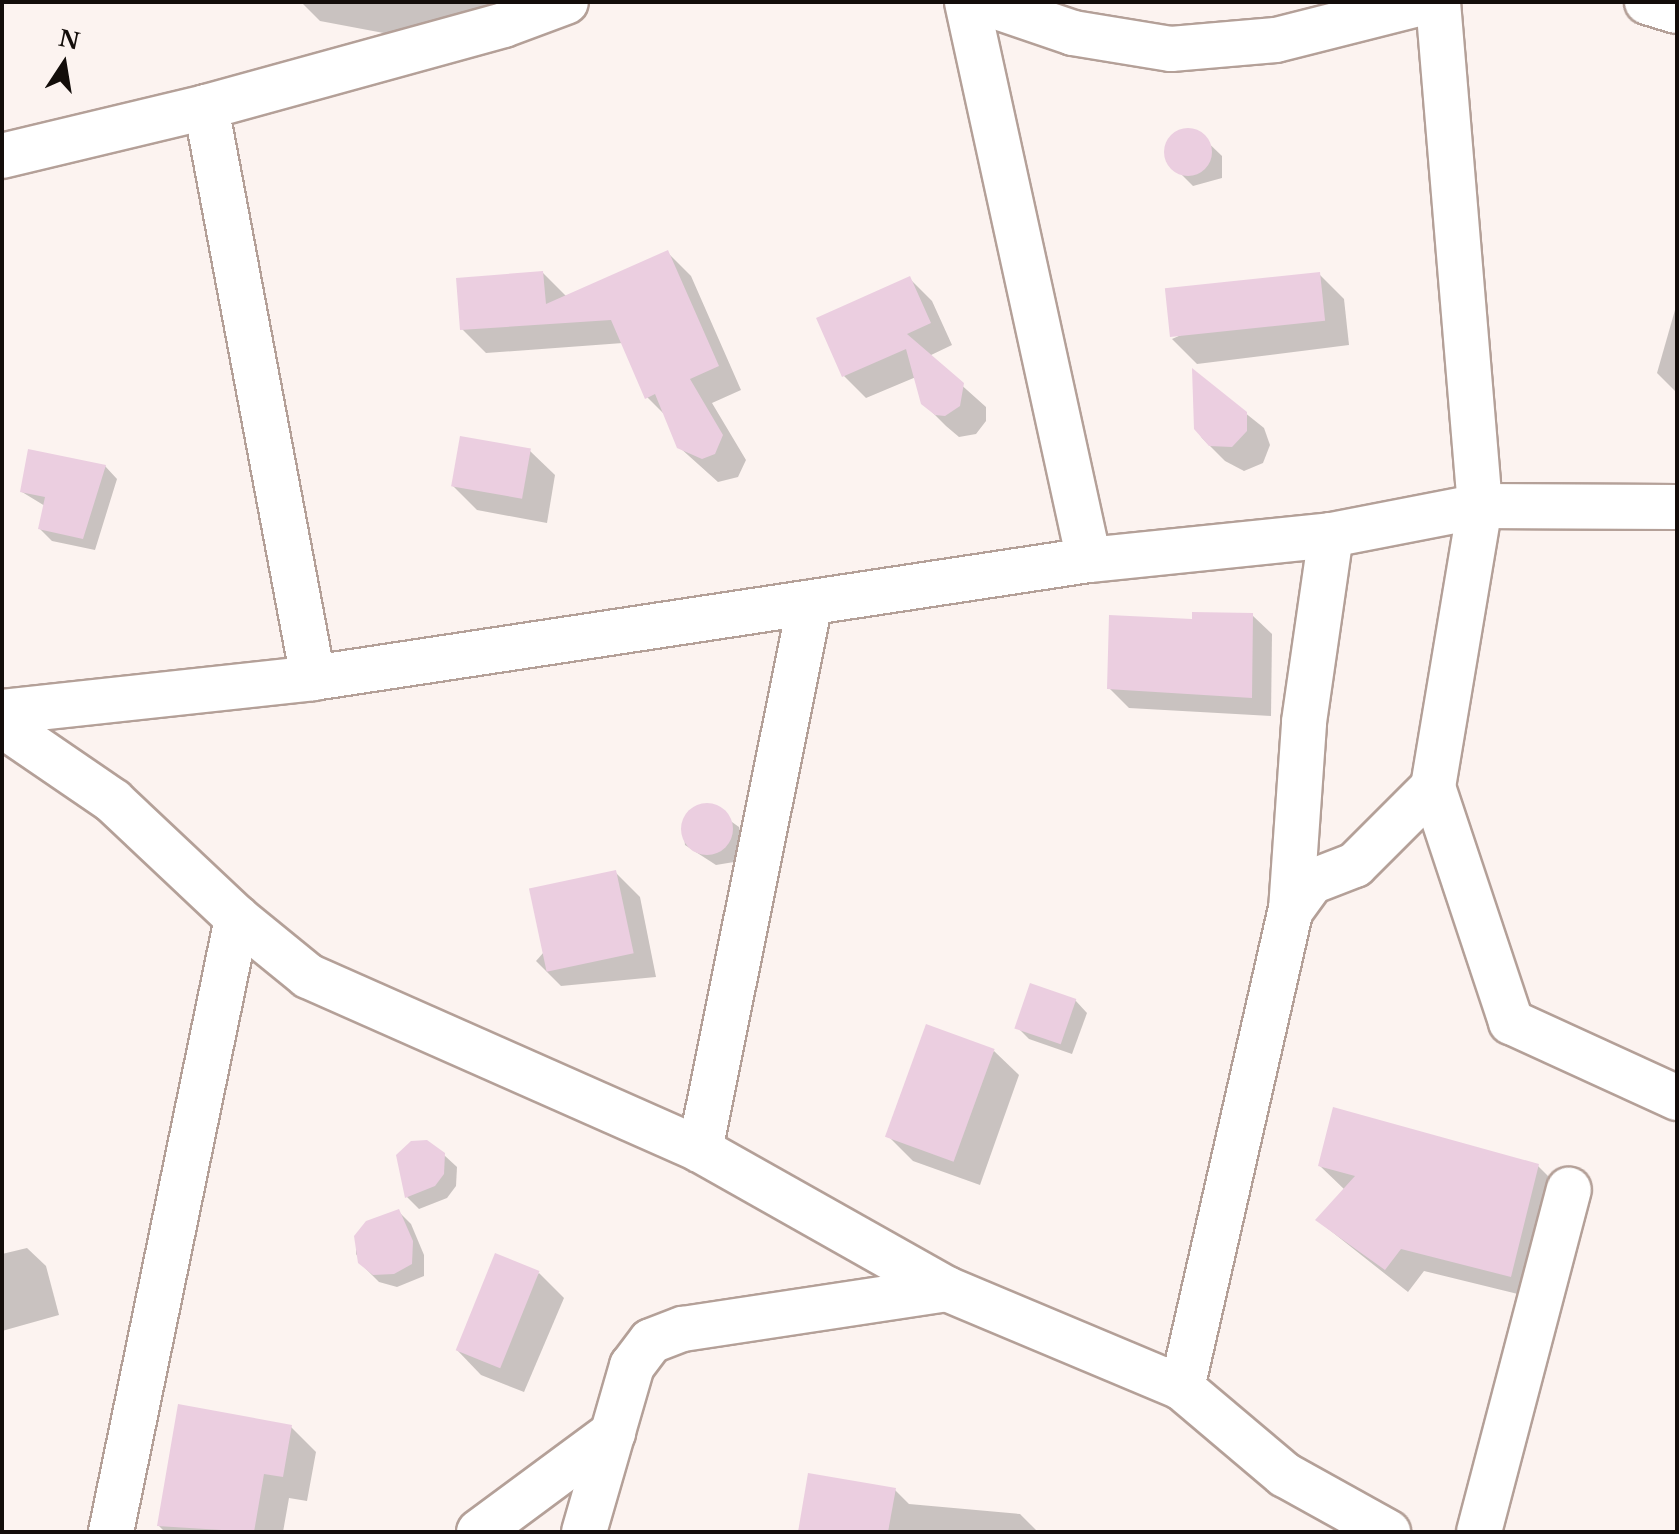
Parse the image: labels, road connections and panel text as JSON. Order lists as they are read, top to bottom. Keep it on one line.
{"north":"top"}
